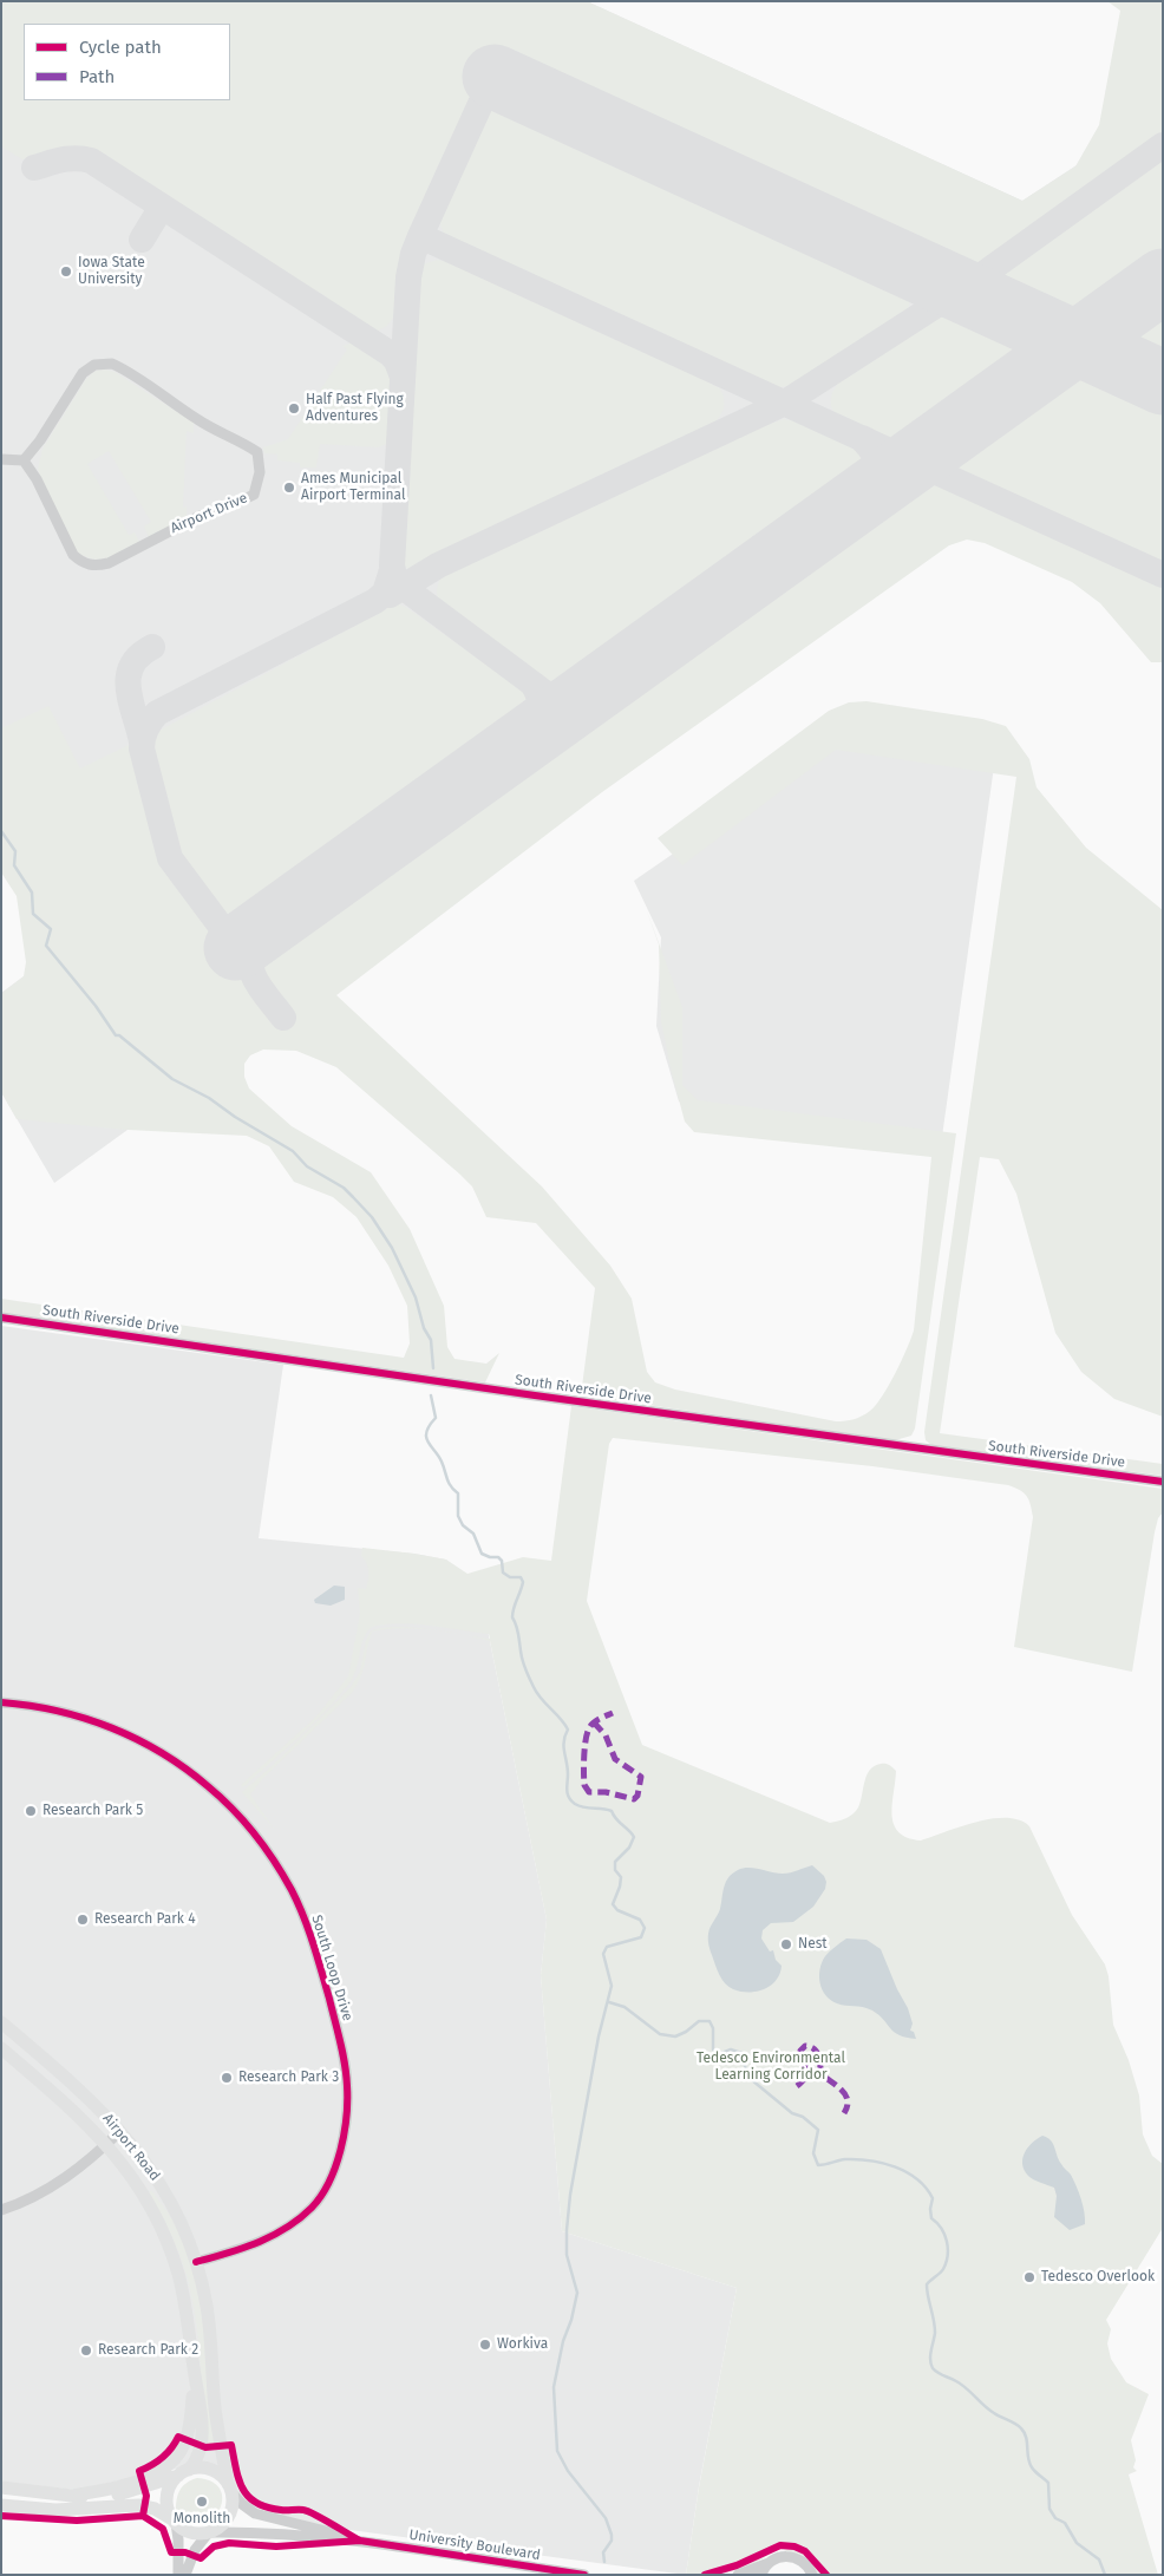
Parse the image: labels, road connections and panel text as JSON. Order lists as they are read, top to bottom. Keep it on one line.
{"streets":{"main road":["Airport Road"],"street":["Airport Drive","South Riverside Drive","South Loop Drive","University Boulevard"]},"crossings":[["South Loop Drive","Airport Road"],["Airport Road","University Boulevard"]],"parks":["Tedesco Environmental Learning Corridor"],"places":["Iowa State University","Half Past Flying Adventures","Ames Municipal Airport Terminal","Research Park 5","Research Park 4","Nest","Research Park 3","Tedesco Overlook","Workiva","Research Park 2","Monolith"],"legend":["Cycle path","Path"]}
